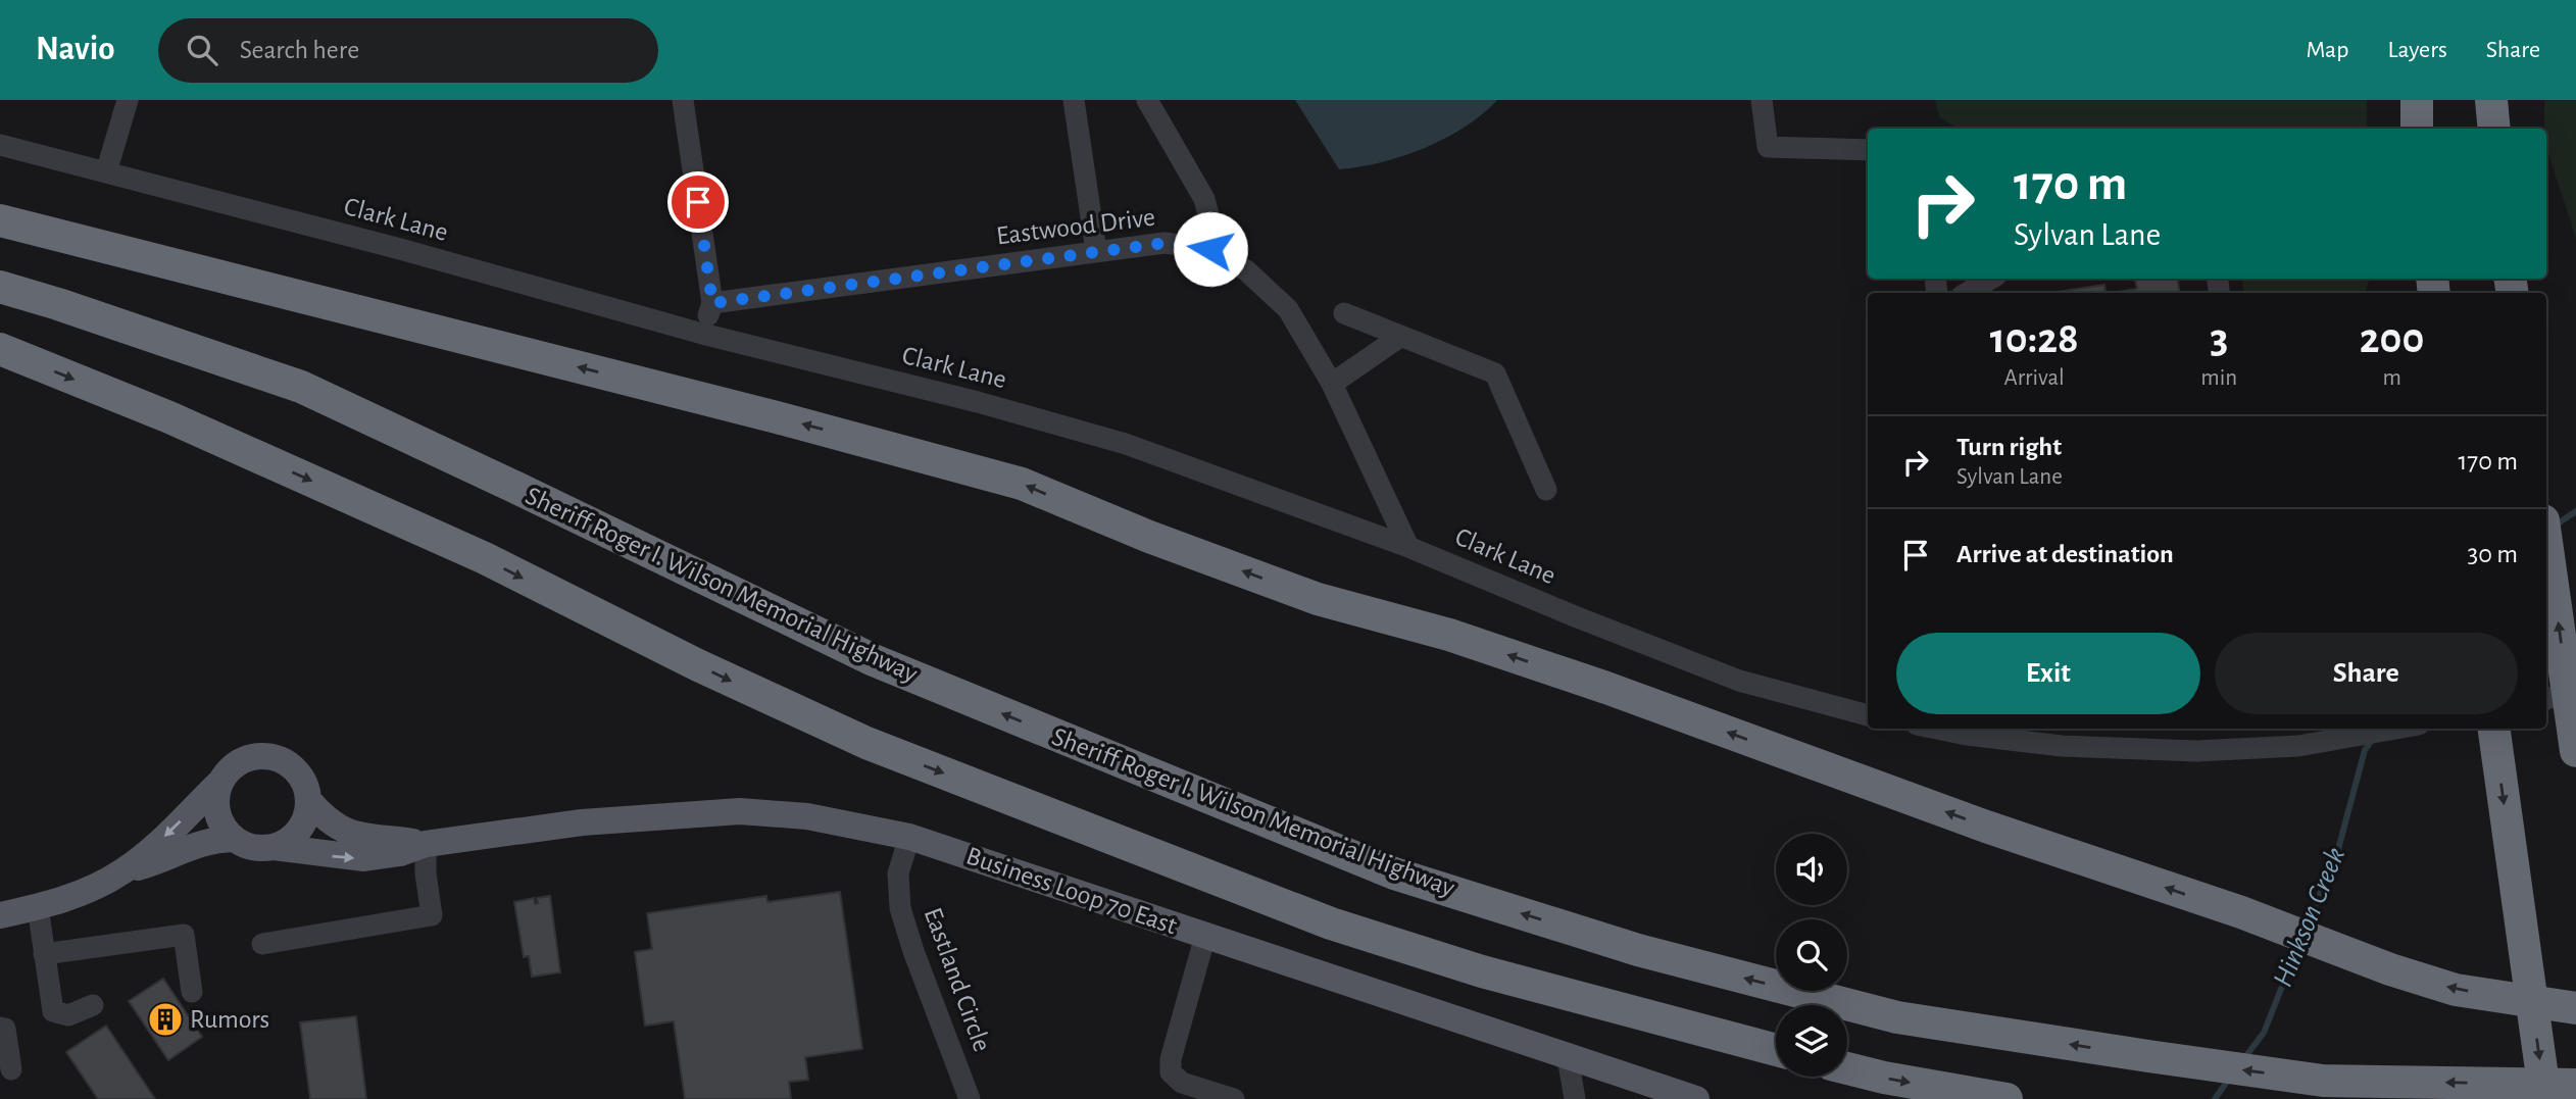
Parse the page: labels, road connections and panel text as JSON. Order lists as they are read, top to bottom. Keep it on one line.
{"streets":{"highway":["Sheriff Roger I. Wilson Memorial Highway"],"main road":["Business Loop 70 East"],"street":["Clark Lane","Eastwood Drive","Eastland Circle"]},"crossings":[["Clark Lane","Eastwood Drive"],["Business Loop 70 East","Eastland Circle"]],"water":["Hinkson Creek"],"places":{"building":["Rumors"]},"page":{"header":"Navio","search":"Search here","nav":["Map","Layers","Share"],"turn":["170 m","Sylvan Lane"],"eta":["10:28","Arrival","3","min","200","m"],"list":[{"name":"Turn right","note":"Sylvan Lane","value":"170 m"},{"name":"Arrive at destination","value":"30 m"}],"buttons":["Exit","Share"]}}
